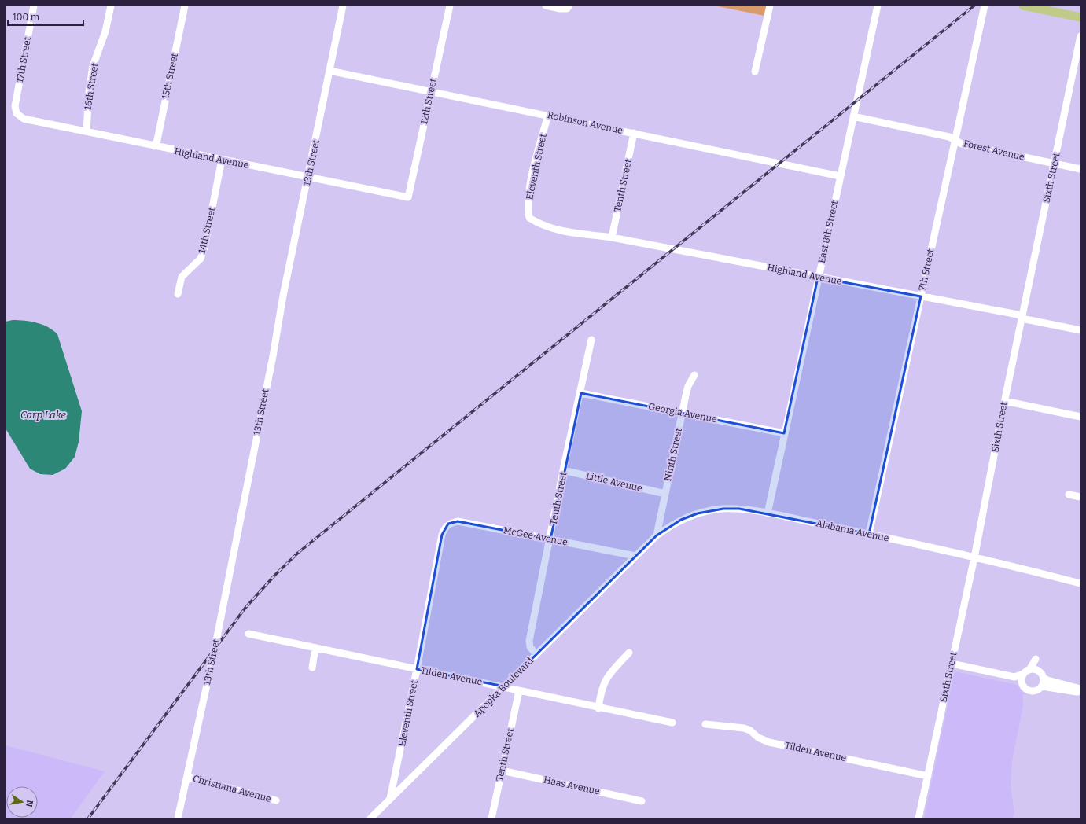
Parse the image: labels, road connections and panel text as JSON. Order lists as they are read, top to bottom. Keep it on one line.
{"streets":{"street":["17th Street","15th Street","16th Street","12th Street","Robinson Avenue","Forest Avenue","Highland Avenue","13th Street","Eleventh Street","Sixth Street","Tenth Street","14th Street","East 8th Street","7th Street","Georgia Avenue","Ninth Street","Little Avenue","Alabama Avenue","McGee Avenue","Tilden Avenue","Apopka Boulevard","Haas Avenue","Christiana Avenue"]},"crossings":[["17th Street","Highland Avenue"],["15th Street","Highland Avenue"],["16th Street","Highland Avenue"],["12th Street","Robinson Avenue"],["12th Street","Highland Avenue"],["Robinson Avenue","13th Street"],["Robinson Avenue","Eleventh Street"],["Robinson Avenue","Tenth Street"],["Robinson Avenue","East 8th Street"],["Forest Avenue","Sixth Street"],["Forest Avenue","East 8th Street"],["Forest Avenue","7th Street"],["Highland Avenue","13th Street"],["Highland Avenue","Eleventh Street"],["Highland Avenue","Sixth Street"],["Highland Avenue","Tenth Street"],["Highland Avenue","14th Street"],["Highland Avenue","East 8th Street"],["Highland Avenue","7th Street"],["13th Street","Christiana Avenue"],["Eleventh Street","McGee Avenue"],["Eleventh Street","Tilden Avenue"],["Eleventh Street","Apopka Boulevard"],["Sixth Street","Alabama Avenue"],["Sixth Street","Tilden Avenue"],["Tenth Street","Georgia Avenue"],["Tenth Street","Little Avenue"],["Tenth Street","McGee Avenue"],["Tenth Street","Tilden Avenue"],["Tenth Street","Apopka Boulevard"],["Tenth Street","Haas Avenue"],["East 8th Street","Georgia Avenue"],["East 8th Street","Alabama Avenue"],["7th Street","Alabama Avenue"],["Georgia Avenue","Ninth Street"],["Ninth Street","Little Avenue"],["Ninth Street","Alabama Avenue"],["Alabama Avenue","McGee Avenue"],["Alabama Avenue","Apopka Boulevard"],["McGee Avenue","Apopka Boulevard"],["Tilden Avenue","Apopka Boulevard"]],"water":["Carp Lake"],"scale_bar":"100 m","north":"right"}
